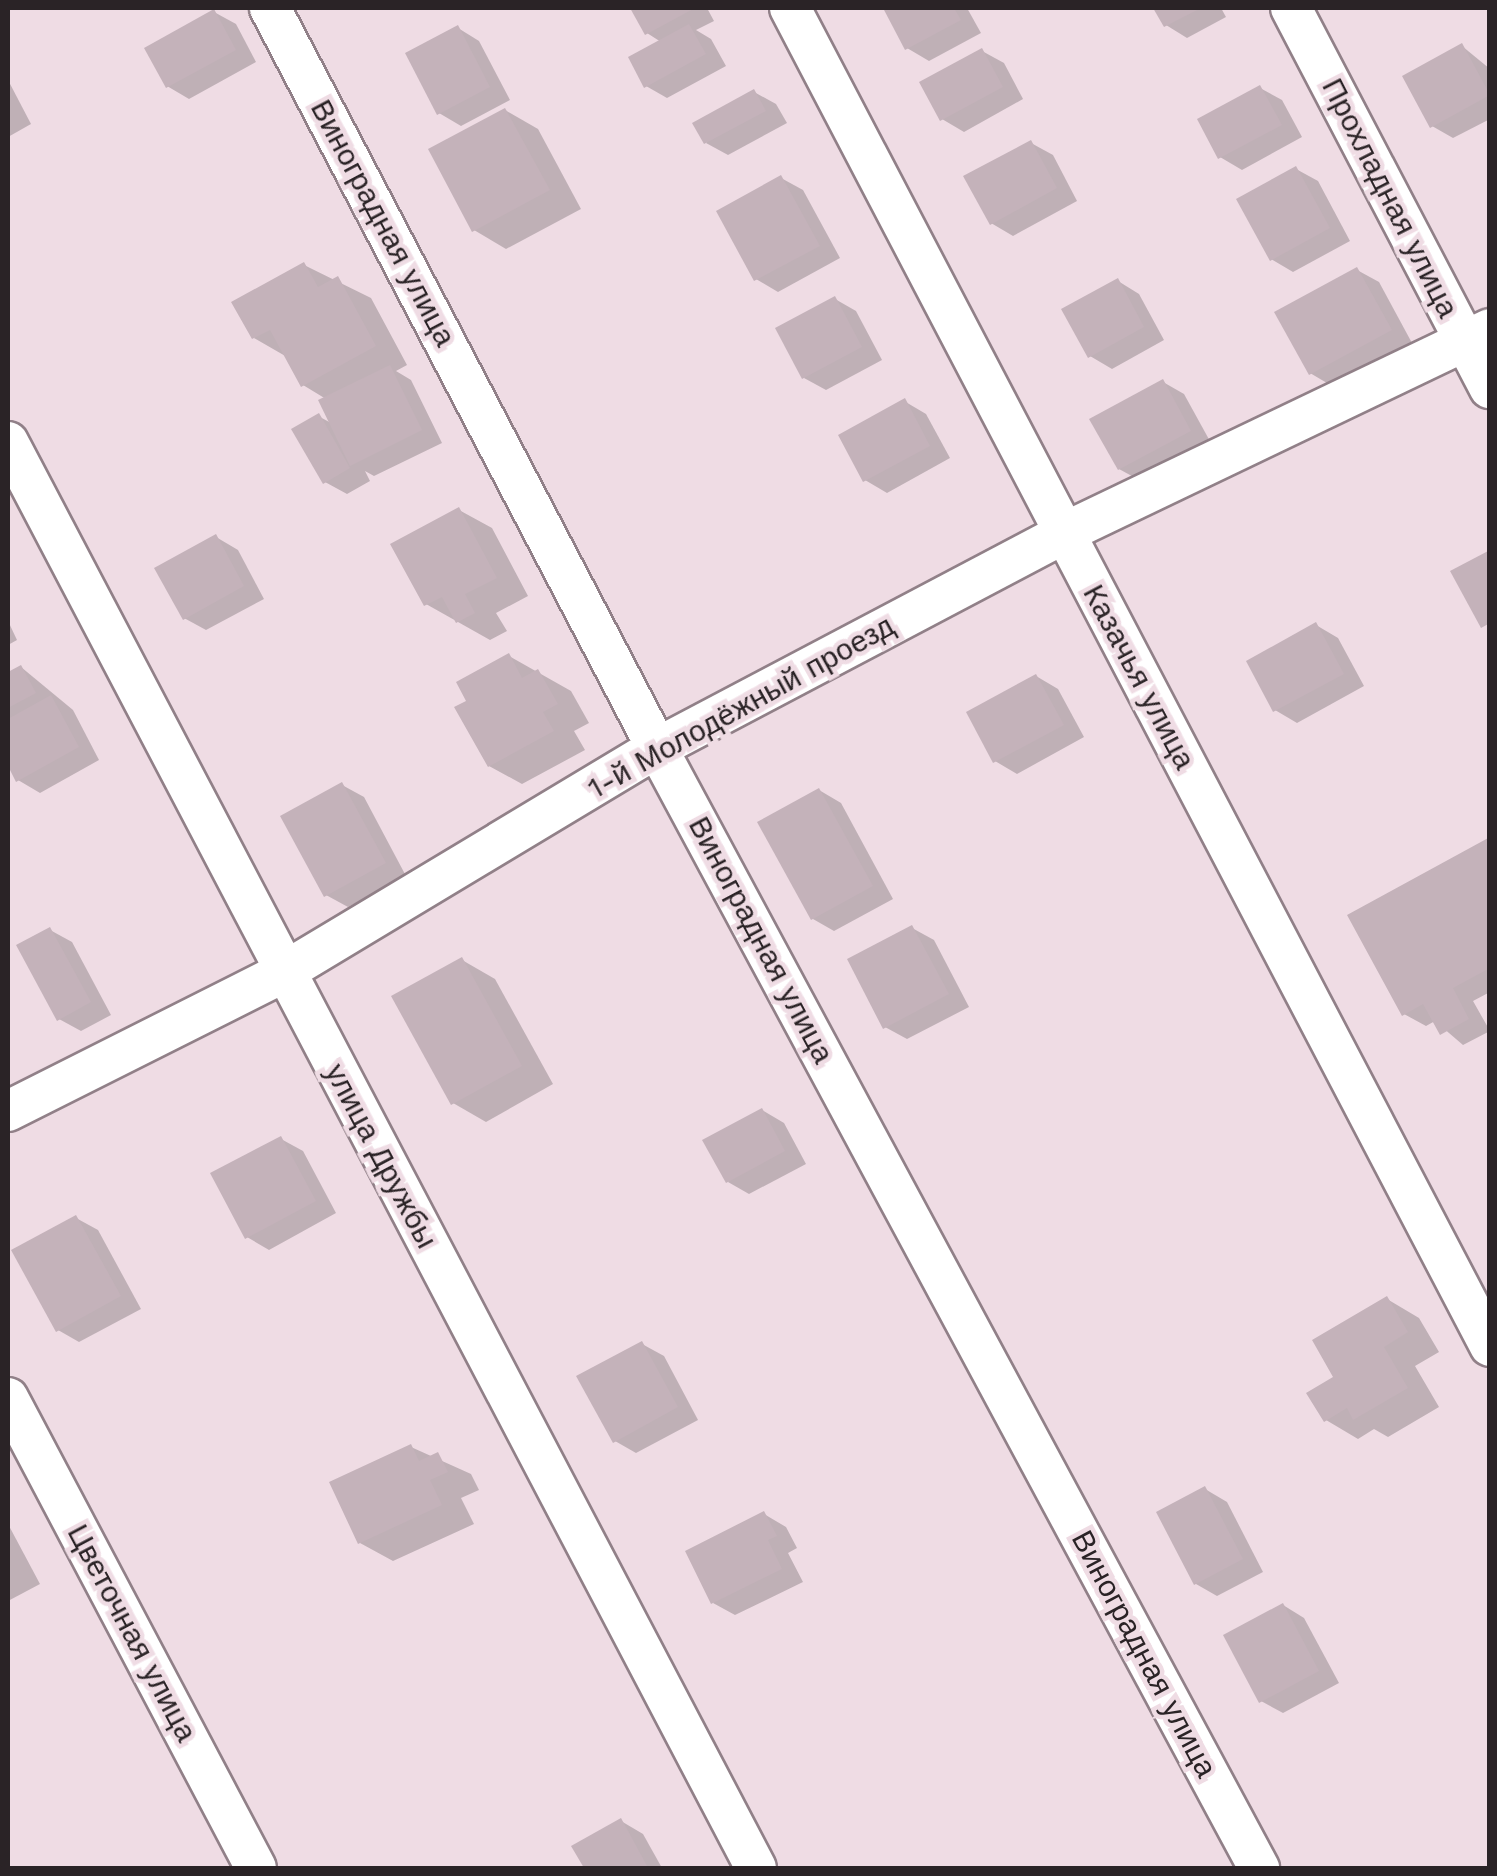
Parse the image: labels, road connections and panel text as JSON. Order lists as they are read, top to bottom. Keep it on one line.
{"streets":{"street":["Прохладная улица","Виноградная улица","Казачья улица","1-й Молодёжный проезд","улица Дружбы","Цветочная улица"]},"crossings":[["Прохладная улица","1-й Молодёжный проезд"],["Виноградная улица","1-й Молодёжный проезд"],["Казачья улица","1-й Молодёжный проезд"],["1-й Молодёжный проезд","улица Дружбы"]]}
